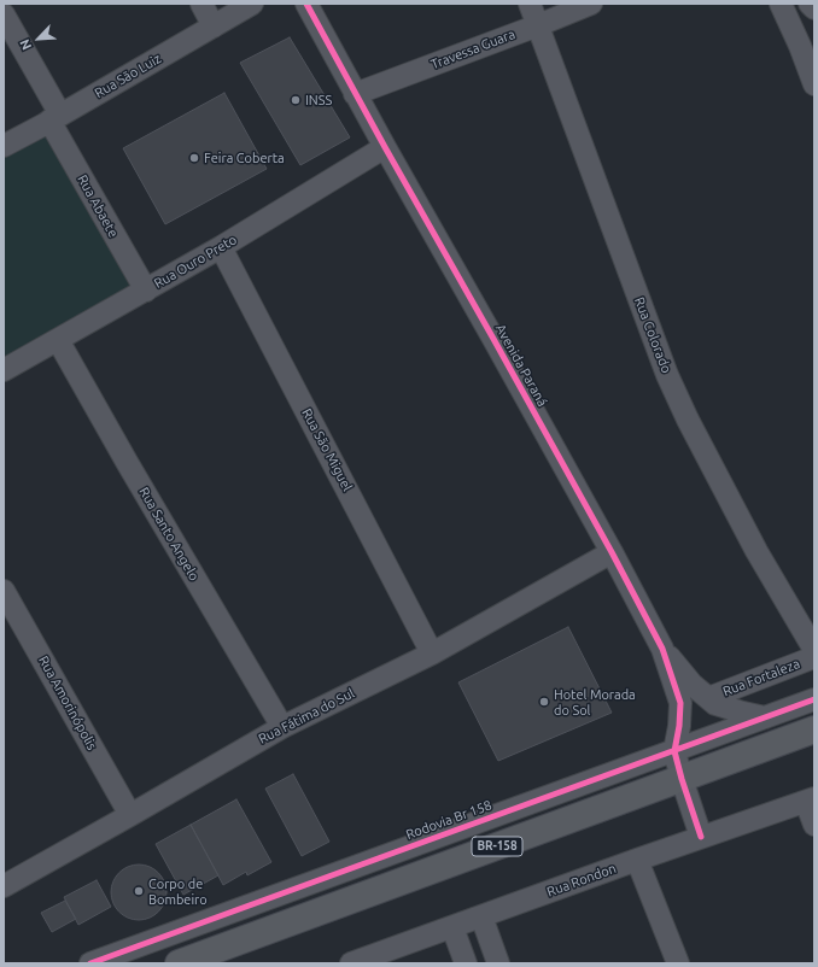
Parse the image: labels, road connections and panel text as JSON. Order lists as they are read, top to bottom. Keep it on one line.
{"streets":{"main road":["BR-158"],"street":["Travessa Guara","Rua São Luiz","Rua Abaete","Rua Ouro Preto","Rua Colorado","Avenida Paraná","Rua São Miguel","Rua Santo Angelo","Rua Fortaleza","Rua Amorinópolis","Rua Fátima do Sul","Rodovia Br 158","Rua Rondon"]},"crossings":[["Travessa Guara","Rua Colorado"],["Travessa Guara","Avenida Paraná"],["Rua São Luiz","Rua Abaete"],["Rua Abaete","Rua Ouro Preto"],["Rua Ouro Preto","Avenida Paraná"],["Rua Ouro Preto","Rua São Miguel"],["Rua Ouro Preto","Rua Santo Angelo"],["Avenida Paraná","Rua Fortaleza"],["Avenida Paraná","Rua Fátima do Sul"],["Avenida Paraná","Rodovia Br 158"],["Rua São Miguel","Rua Fátima do Sul"],["Rua Santo Angelo","Rua Fátima do Sul"],["Rua Amorinópolis","Rua Fátima do Sul"]],"places":["INSS","Feira Coberta","Hotel Morada do Sol","Corpo de Bombeiro"],"north":"bottom left"}
